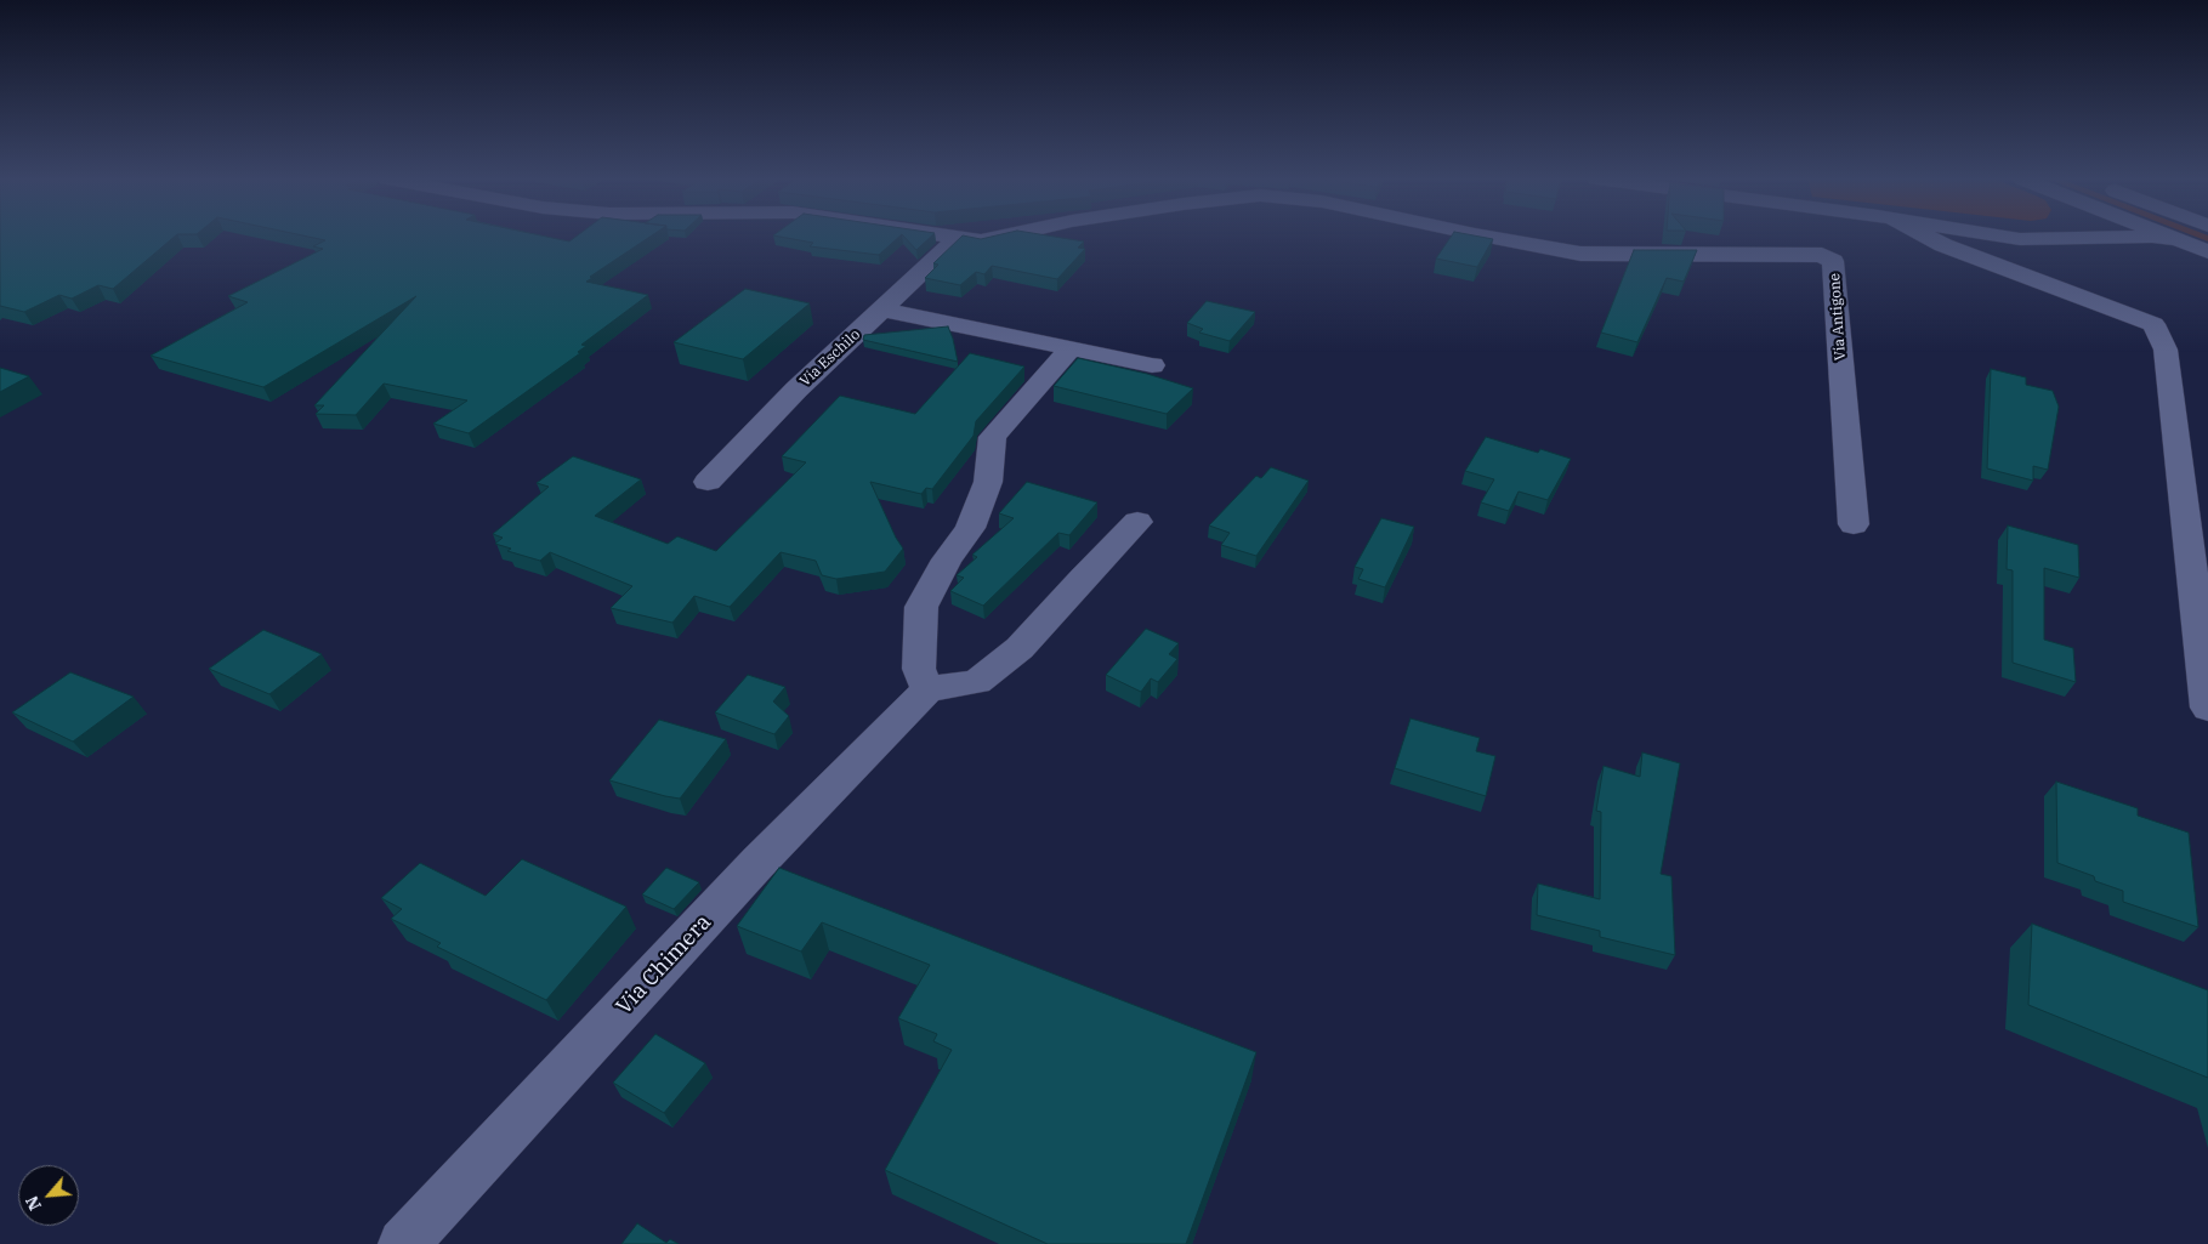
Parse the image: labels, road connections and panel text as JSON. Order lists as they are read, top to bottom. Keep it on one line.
{"streets":{"street":["Via Antigone","Via Eschilo","Via Chimera"]},"crossings":[["Via Antigone","Via Eschilo"]],"north":"bottom left"}
